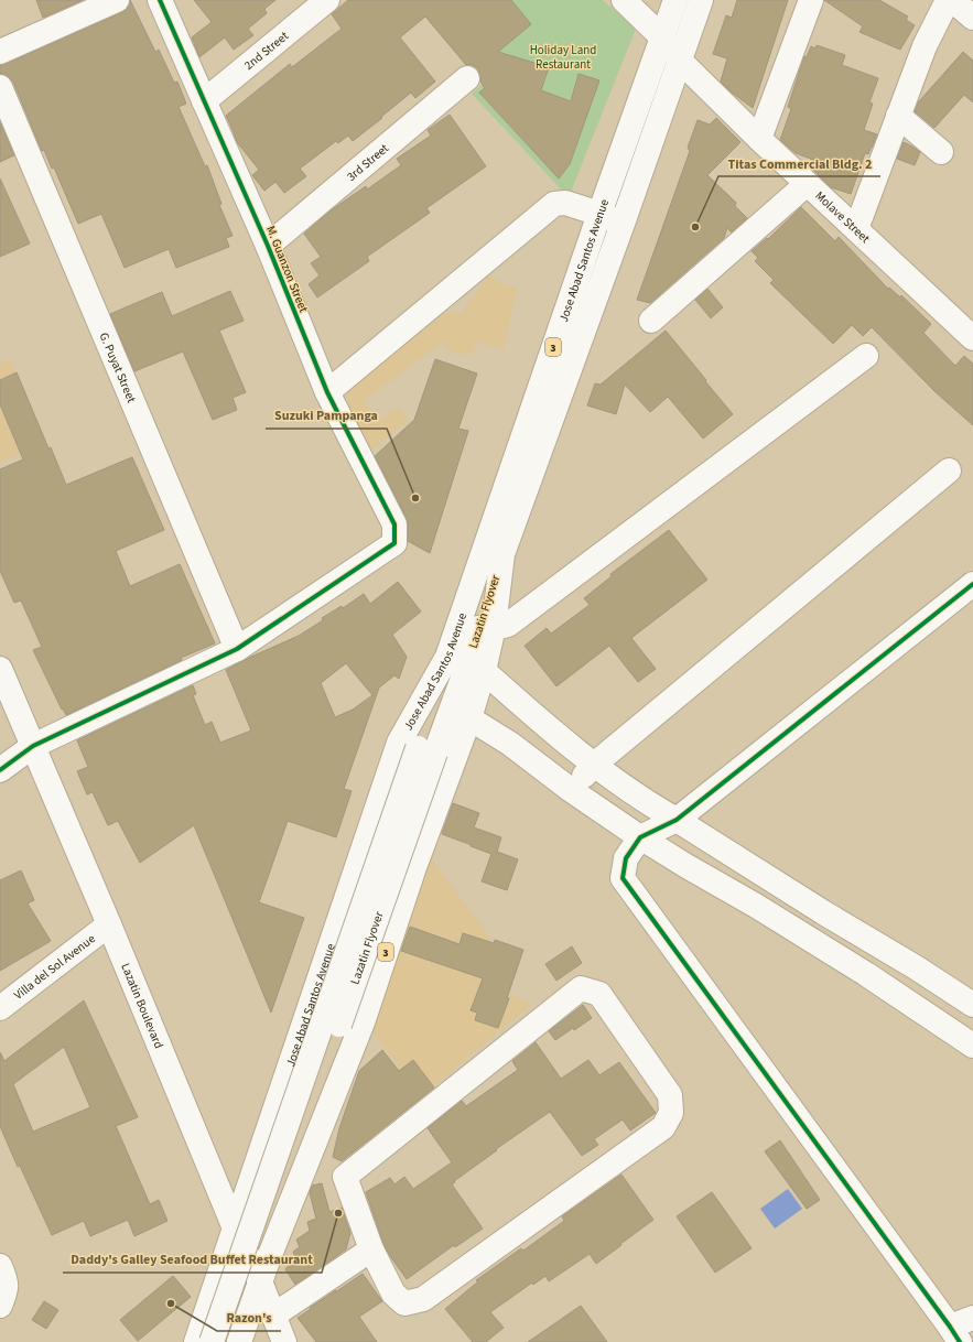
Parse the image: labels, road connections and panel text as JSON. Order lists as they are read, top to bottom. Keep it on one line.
{"streets":{"main road":["2nd Street","3rd Street","Molave Street","Jose Abad Santos Avenue","M. Guanzon Street","3","G. Puyat Street","Lazatin Flyover","Villa del Sol Avenue","Lazatin Boulevard"]},"crossings":[["2nd Street","M. Guanzon Street"],["3rd Street","M. Guanzon Street"],["Molave Street","Jose Abad Santos Avenue"],["Jose Abad Santos Avenue","Lazatin Flyover"],["Jose Abad Santos Avenue","Lazatin Boulevard"],["M. Guanzon Street","G. Puyat Street"],["Villa del Sol Avenue","Lazatin Boulevard"]],"parks":["Holiday Land Restaurant"],"places":["Titas Commercial Bldg. 2","Suzuki Pampanga","Daddy's Galley Seafood Buffet Restaurant","Razon's"]}
